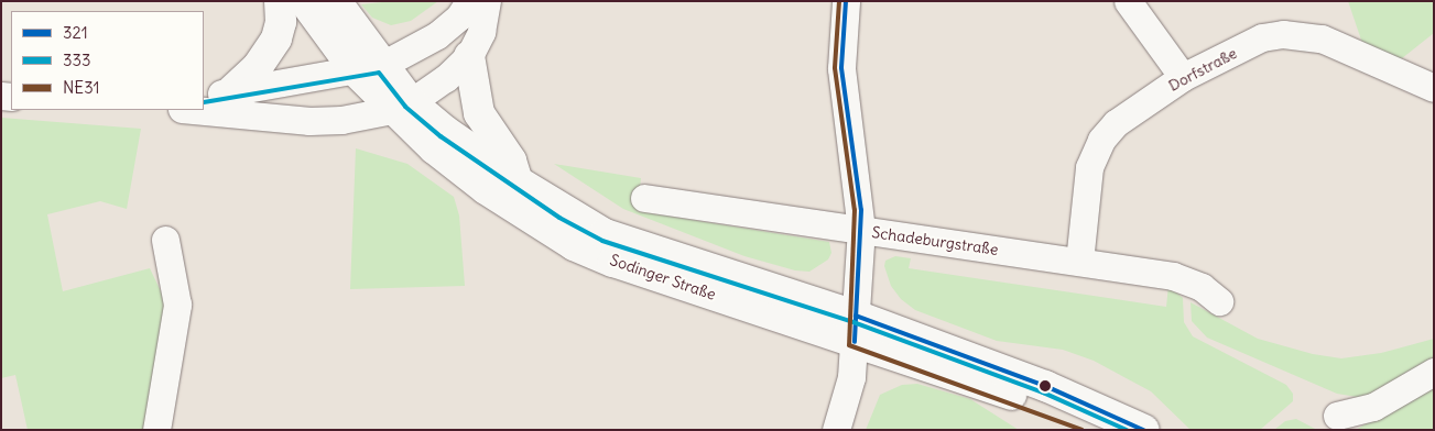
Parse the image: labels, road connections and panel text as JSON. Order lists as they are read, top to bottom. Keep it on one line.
{"streets":{"main road":["Sodinger Straße"],"street":["Dorfstraße","Schadeburgstraße"]},"crossings":[["Dorfstraße","Schadeburgstraße"]],"lines":["transit line 321","transit line NE31","transit line 333"],"legend":["321","333","NE31"]}
